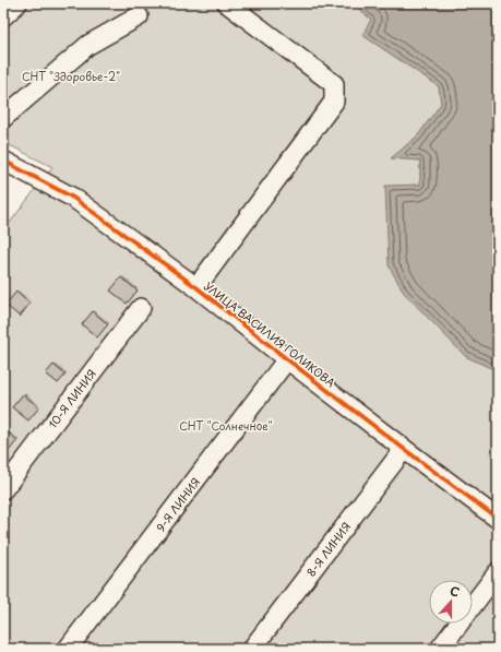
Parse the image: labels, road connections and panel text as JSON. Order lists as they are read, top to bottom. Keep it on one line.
{"streets":{"street":["УЛИЦА ВАСИЛИЯ ГОЛИКОВА","10-Я ЛИНИЯ","9-Я ЛИНИЯ","8-Я ЛИНИЯ"]},"crossings":[["УЛИЦА ВАСИЛИЯ ГОЛИКОВА","9-Я ЛИНИЯ"],["УЛИЦА ВАСИЛИЯ ГОЛИКОВА","8-Я ЛИНИЯ"]],"parks":["СНТ \"Здоровье-2\"","СНТ \"Солнечное\""],"north":"top"}
